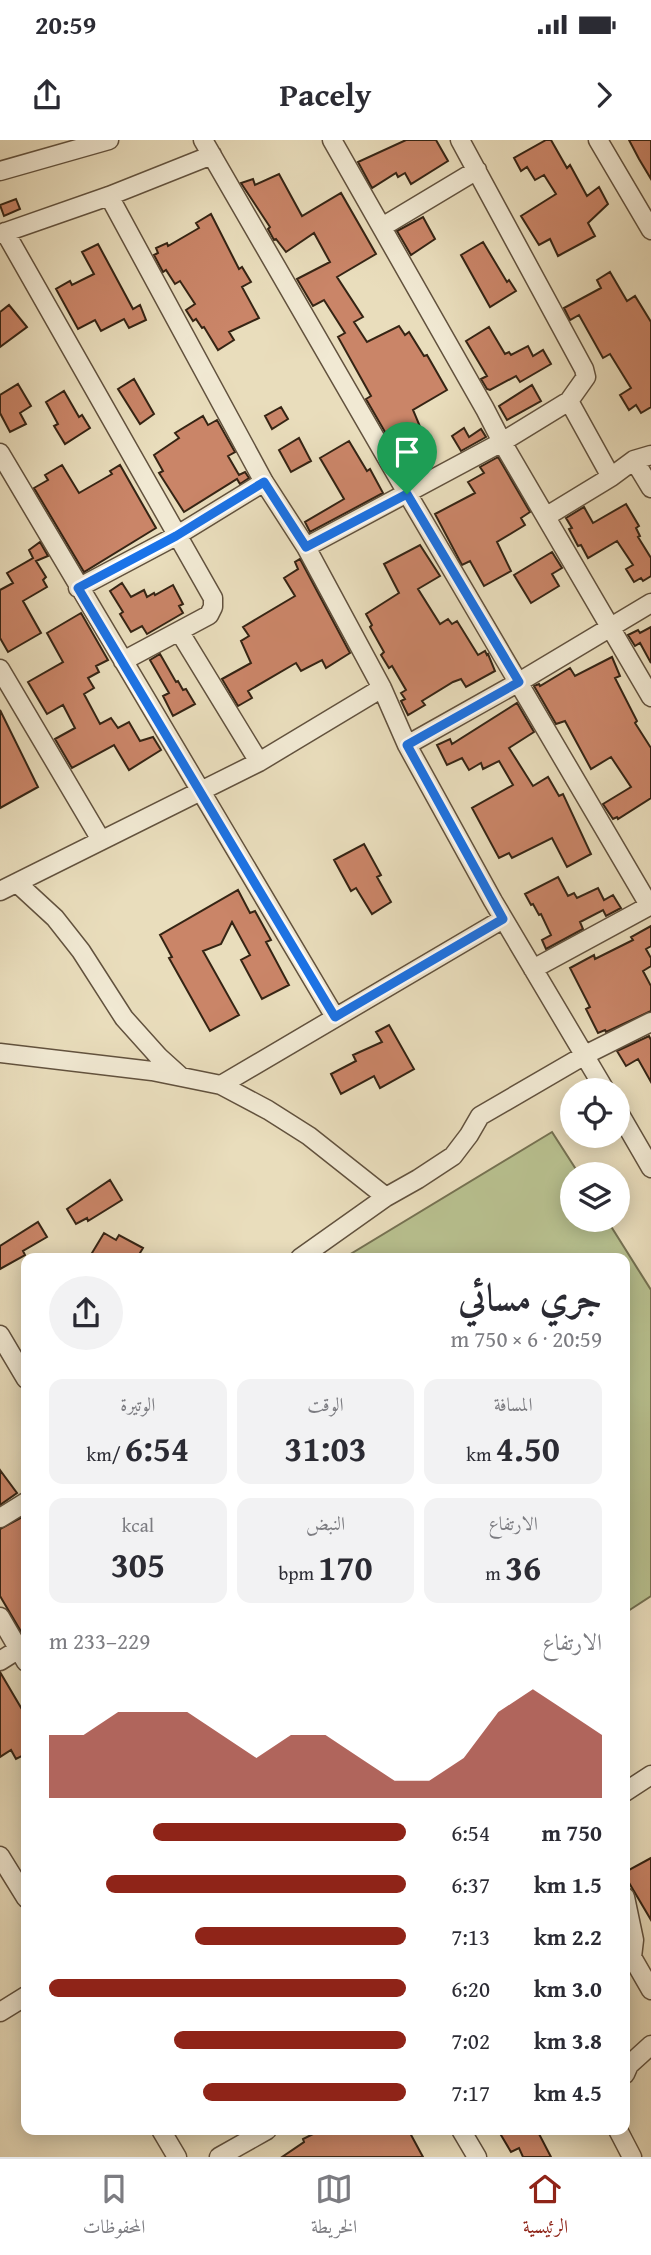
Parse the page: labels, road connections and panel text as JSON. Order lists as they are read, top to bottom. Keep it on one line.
{"page":{"status":"20:59","header":"Pacely","heading":["جري مسائي","20:59 · 6 × 750 m"],"stats":[["المسافة","4.50 km"],["الوقت","31:03"],["الوتيرة","6:54 /km"],["الارتفاع","36 m"],["النبض","170 bpm"],["kcal","305"]],"chart":["الارتفاع","229–233 m"],"list":[{"name":"750 m","note":"6:54"},{"name":"1.5 km","note":"6:37"},{"name":"2.2 km","note":"7:13"},{"name":"3.0 km","note":"6:20"},{"name":"3.8 km","note":"7:02"},{"name":"4.5 km","note":"7:17"}],"tabs":["الرئيسية","الخريطة","المحفوظات"]}}
